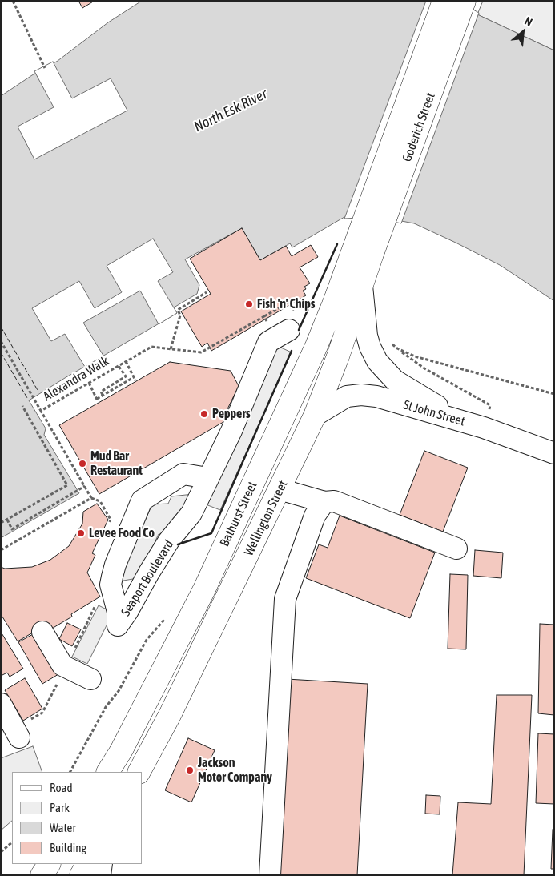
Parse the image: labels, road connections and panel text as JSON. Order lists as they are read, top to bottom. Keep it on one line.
{"streets":{"highway":["Goderich Street","Bathurst Street","Wellington Street"],"street":["St John Street","Seaport Boulevard"],"path":["Alexandra Walk"]},"crossings":[["Goderich Street","Bathurst Street"],["Goderich Street","Wellington Street"],["Alexandra Walk","Seaport Boulevard"],["St John Street","Wellington Street"],["Bathurst Street","Wellington Street"]],"water":["North Esk River"],"places":["Fish 'n' Chips","Peppers","Mud Bar Restaurant","Levee Food Co","Jackson Motor Company"],"legend":["Road","Park","Water","Building"],"north":"top right"}
